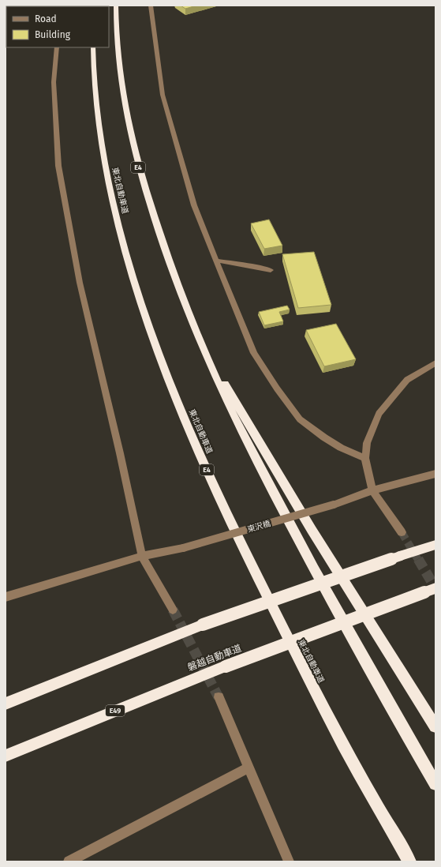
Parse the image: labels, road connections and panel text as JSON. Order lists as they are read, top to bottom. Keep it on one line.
{"streets":{"highway":["E4","東北自動車道","磐越自動車道","E49"],"street":["東沢橋"]},"legend":["Road","Building"]}
